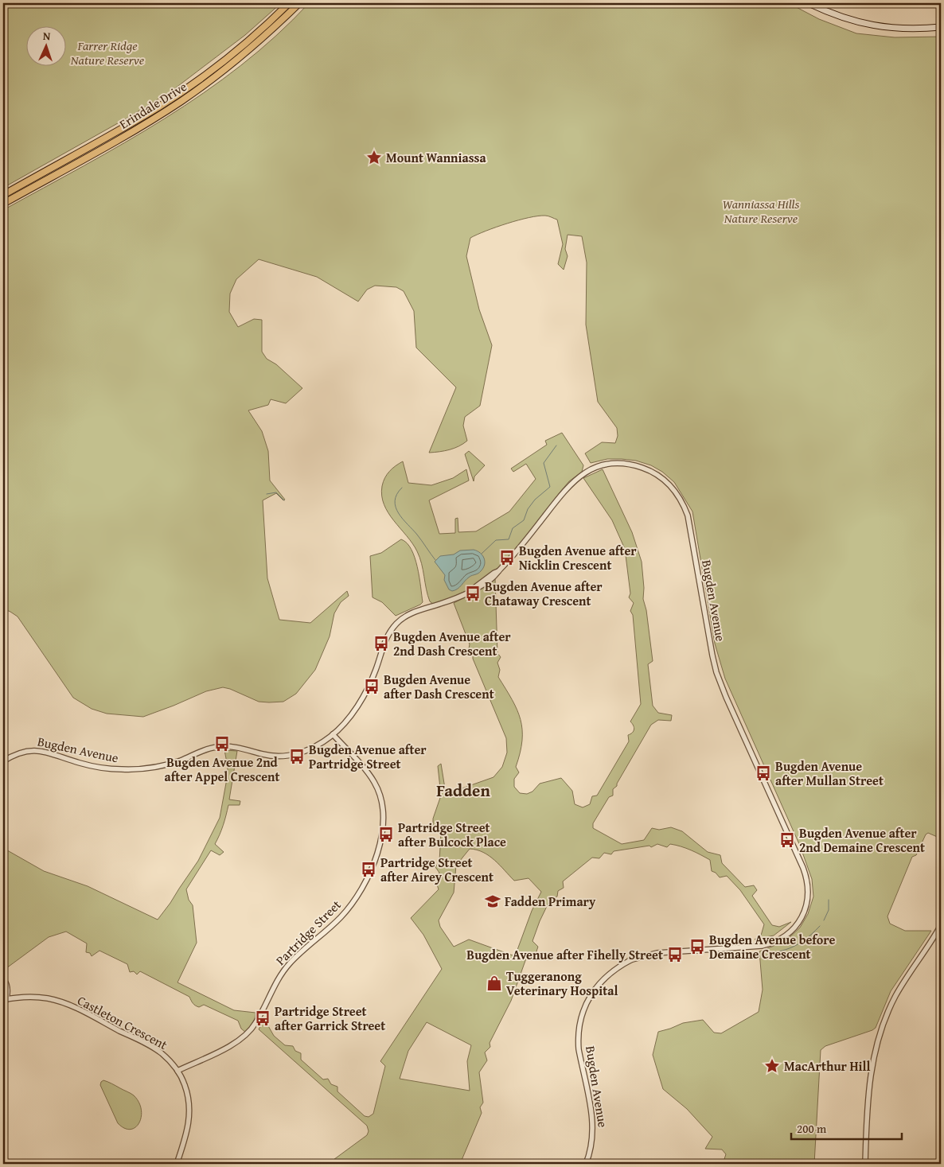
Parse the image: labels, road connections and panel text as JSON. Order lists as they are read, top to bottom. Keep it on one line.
{"streets":{"main road":["Erindale Drive"],"street":["Bugden Avenue","Partridge Street","Castleton Crescent"]},"crossings":[["Bugden Avenue","Partridge Street"],["Partridge Street","Castleton Crescent"]],"districts":["Fadden"],"parks":["Farrer Ridge Nature Reserve","Wanniassa Hills Nature Reserve"],"places":{"place":["Mount Wanniassa","MacArthur Hill"],"bus stop":["Bugden Avenue after Nicklin Crescent","Bugden Avenue after Chataway Crescent","Bugden Avenue after 2nd Dash Crescent","Bugden Avenue after Dash Crescent","Bugden Avenue 2nd after Appel Crescent","Bugden Avenue after Partridge Street","Bugden Avenue after Mullan Street","Partridge Street after Bulcock Place","Bugden Avenue after 2nd Demaine Crescent","Partridge Street after Airey Crescent","Bugden Avenue before Demaine Crescent","Bugden Avenue after Fihelly Street","Partridge Street after Garrick Street"],"school or university":["Fadden Primary"],"shop":["Tuggeranong Veterinary Hospital"]},"scale_bar":"200 m","north":"top"}
